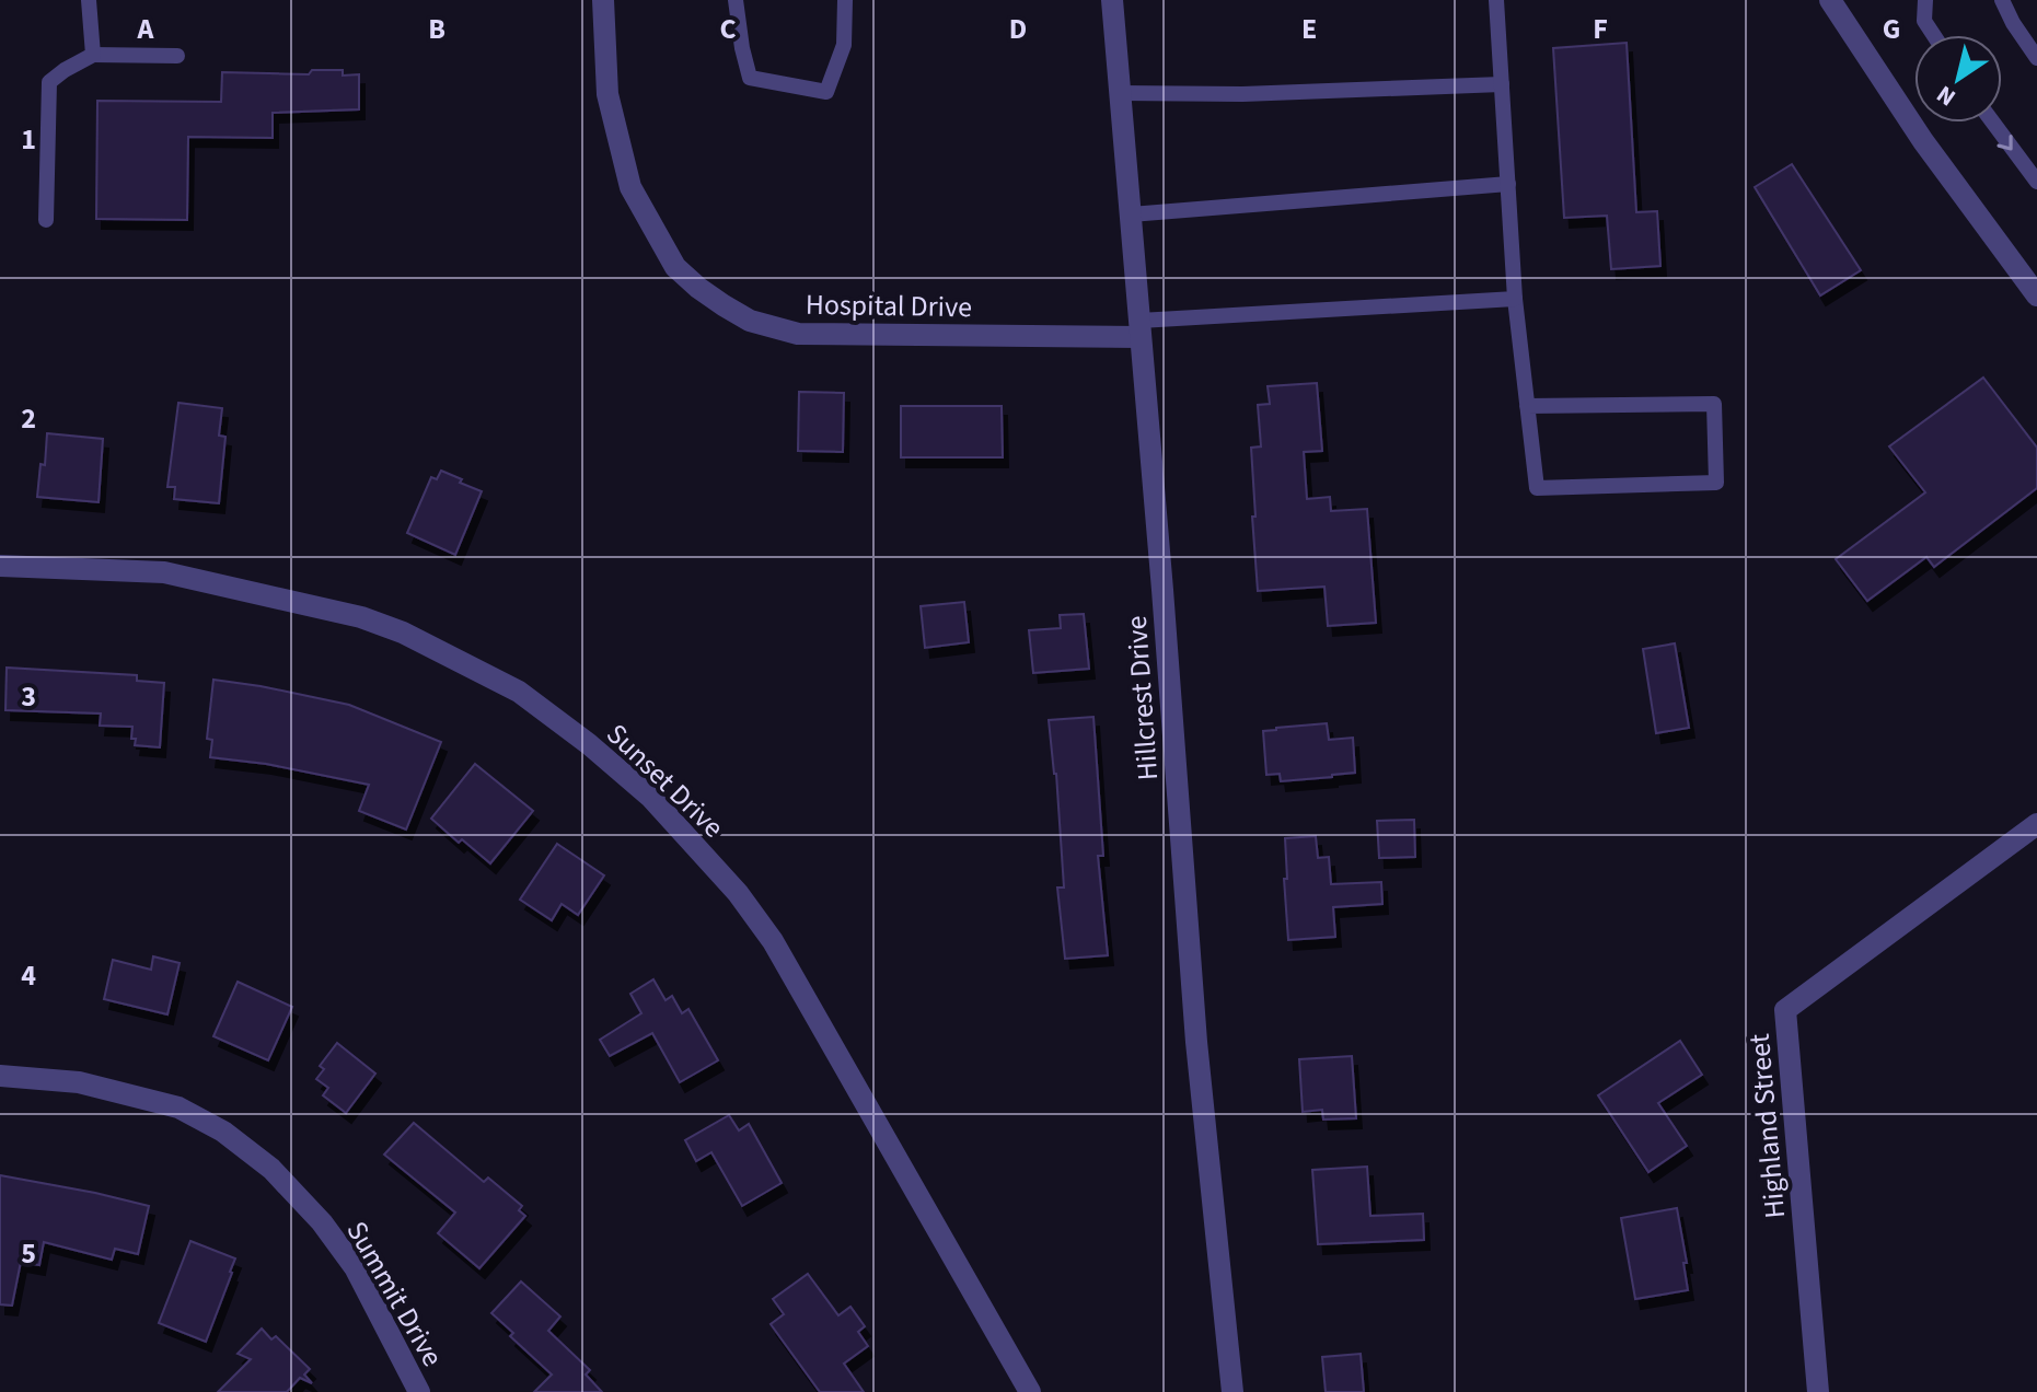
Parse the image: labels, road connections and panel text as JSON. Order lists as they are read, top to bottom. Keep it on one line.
{"streets":{"street":["Hospital Drive","Hillcrest Drive","Sunset Drive","Highland Street","Summit Drive"]},"crossings":[["Hospital Drive","Hillcrest Drive"]],"north":"bottom left","grid":{"columns":["A","B","C","D","E","F","G"],"rows":["1","2","3","4","5"]}}
